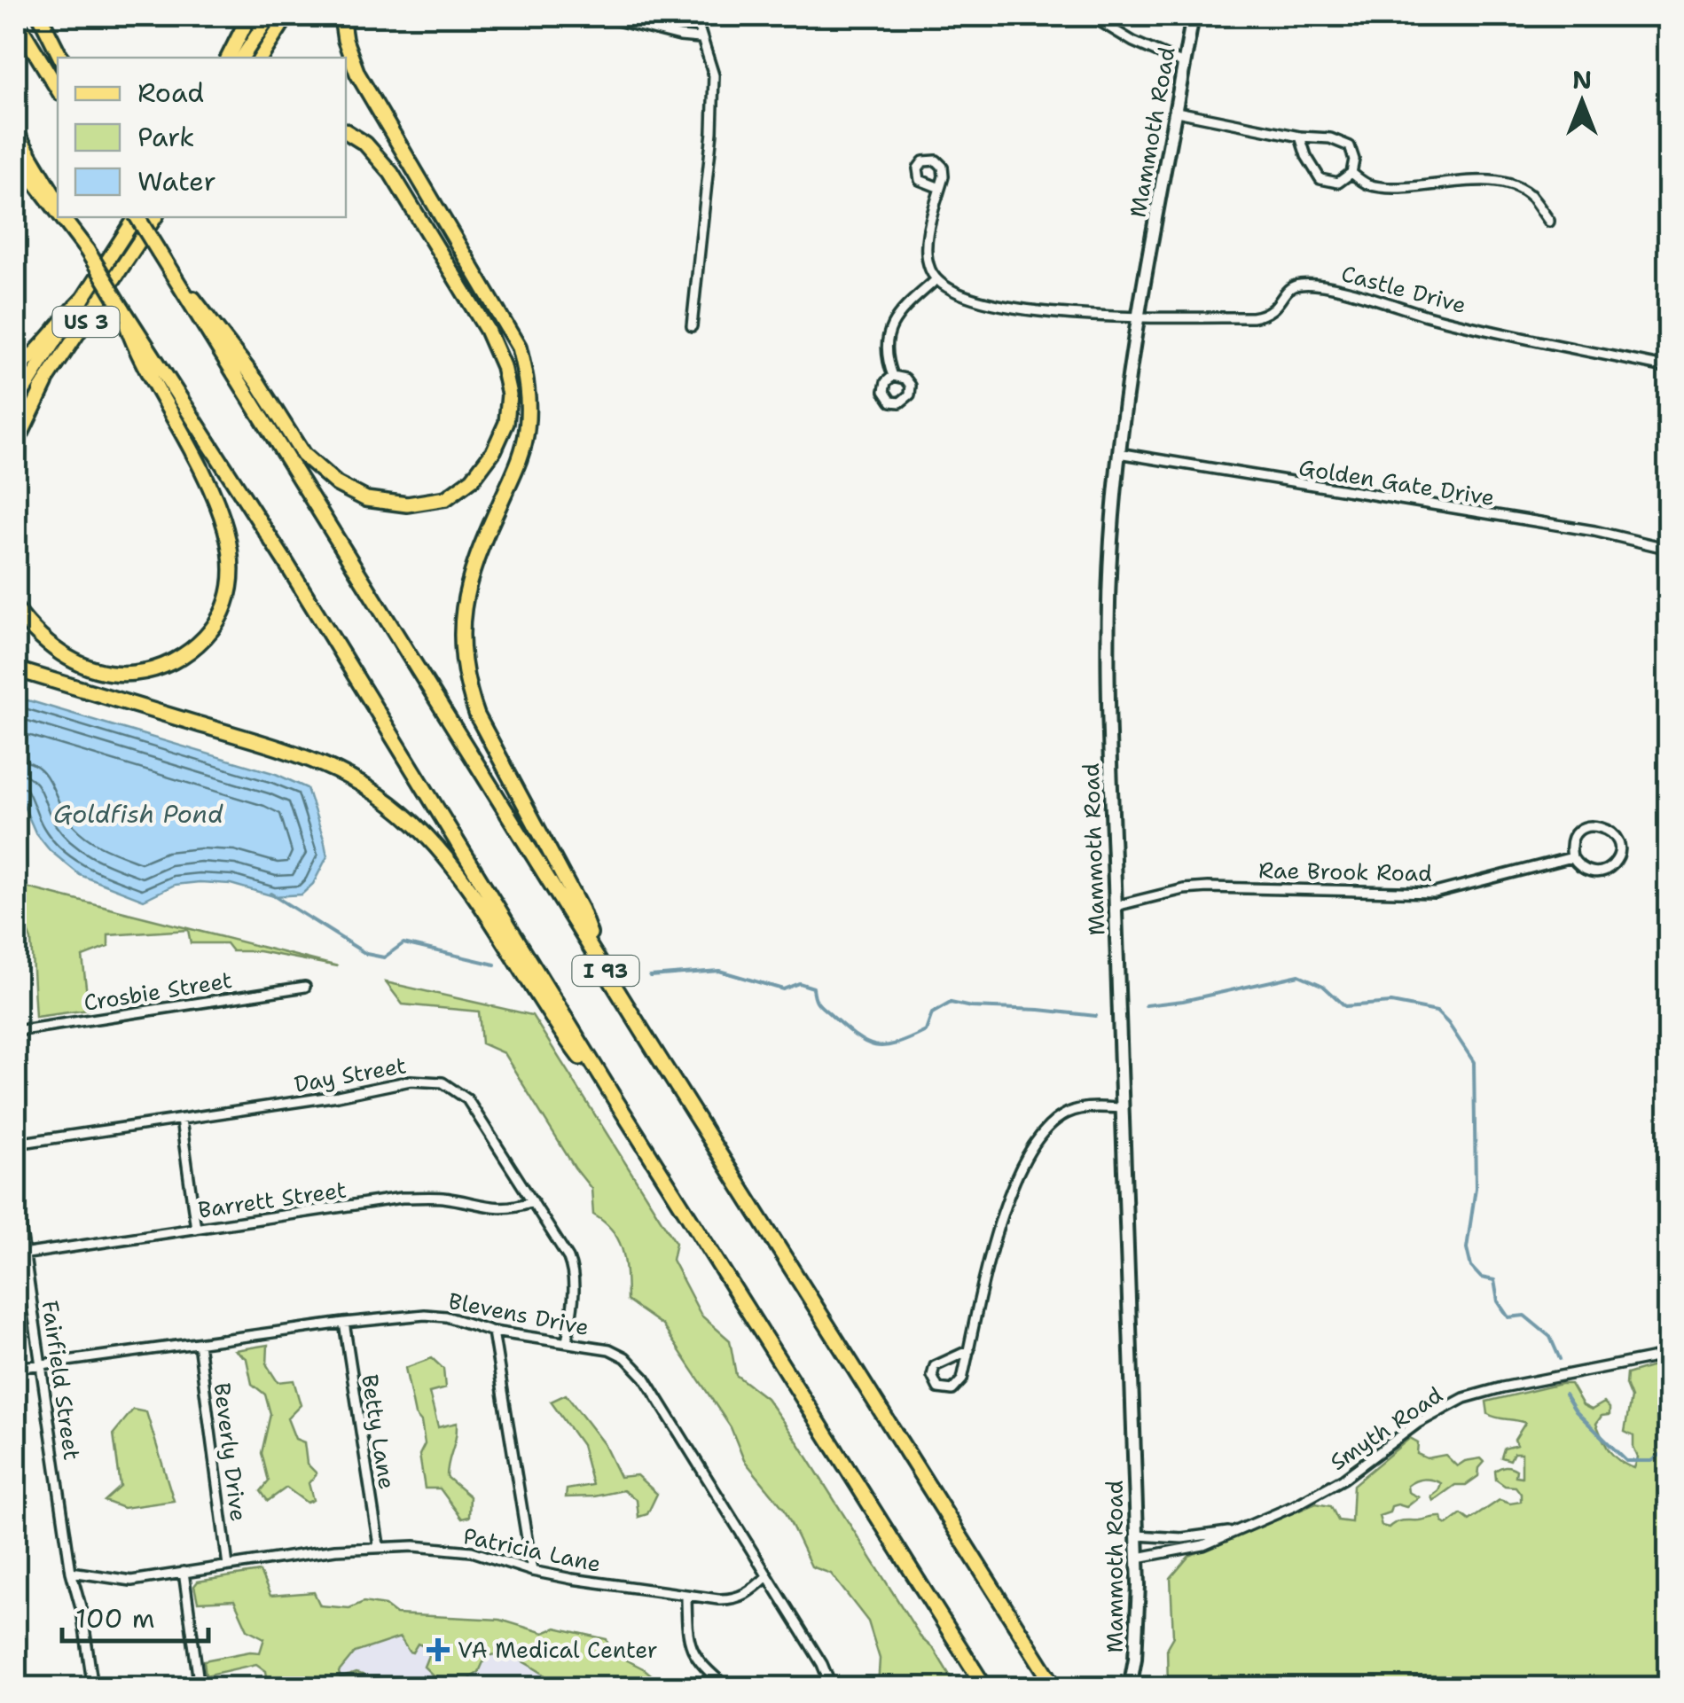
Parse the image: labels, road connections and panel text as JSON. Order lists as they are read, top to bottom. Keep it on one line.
{"streets":{"highway":["I 93"],"main road":["Mammoth Road","US 3"],"street":["Castle Drive","Golden Gate Drive","Rae Brook Road","Crosbie Street","Day Street","Barrett Street","Blevens Drive","Fairfield Street","Smyth Road","Betty Lane","Beverly Drive","Patricia Lane"]},"crossings":[["Mammoth Road","Castle Drive"],["Mammoth Road","Golden Gate Drive"],["Mammoth Road","Rae Brook Road"],["Mammoth Road","Smyth Road"],["Day Street","Barrett Street"],["Day Street","Blevens Drive"],["Barrett Street","Fairfield Street"],["Blevens Drive","Fairfield Street"],["Blevens Drive","Betty Lane"],["Blevens Drive","Beverly Drive"],["Blevens Drive","Patricia Lane"],["Fairfield Street","Patricia Lane"],["Betty Lane","Patricia Lane"],["Beverly Drive","Patricia Lane"]],"water":["Goldfish Pond"],"places":{"health":["VA Medical Center"]},"legend":["Road","Park","Water"],"scale_bar":"100 m","north":"top"}
